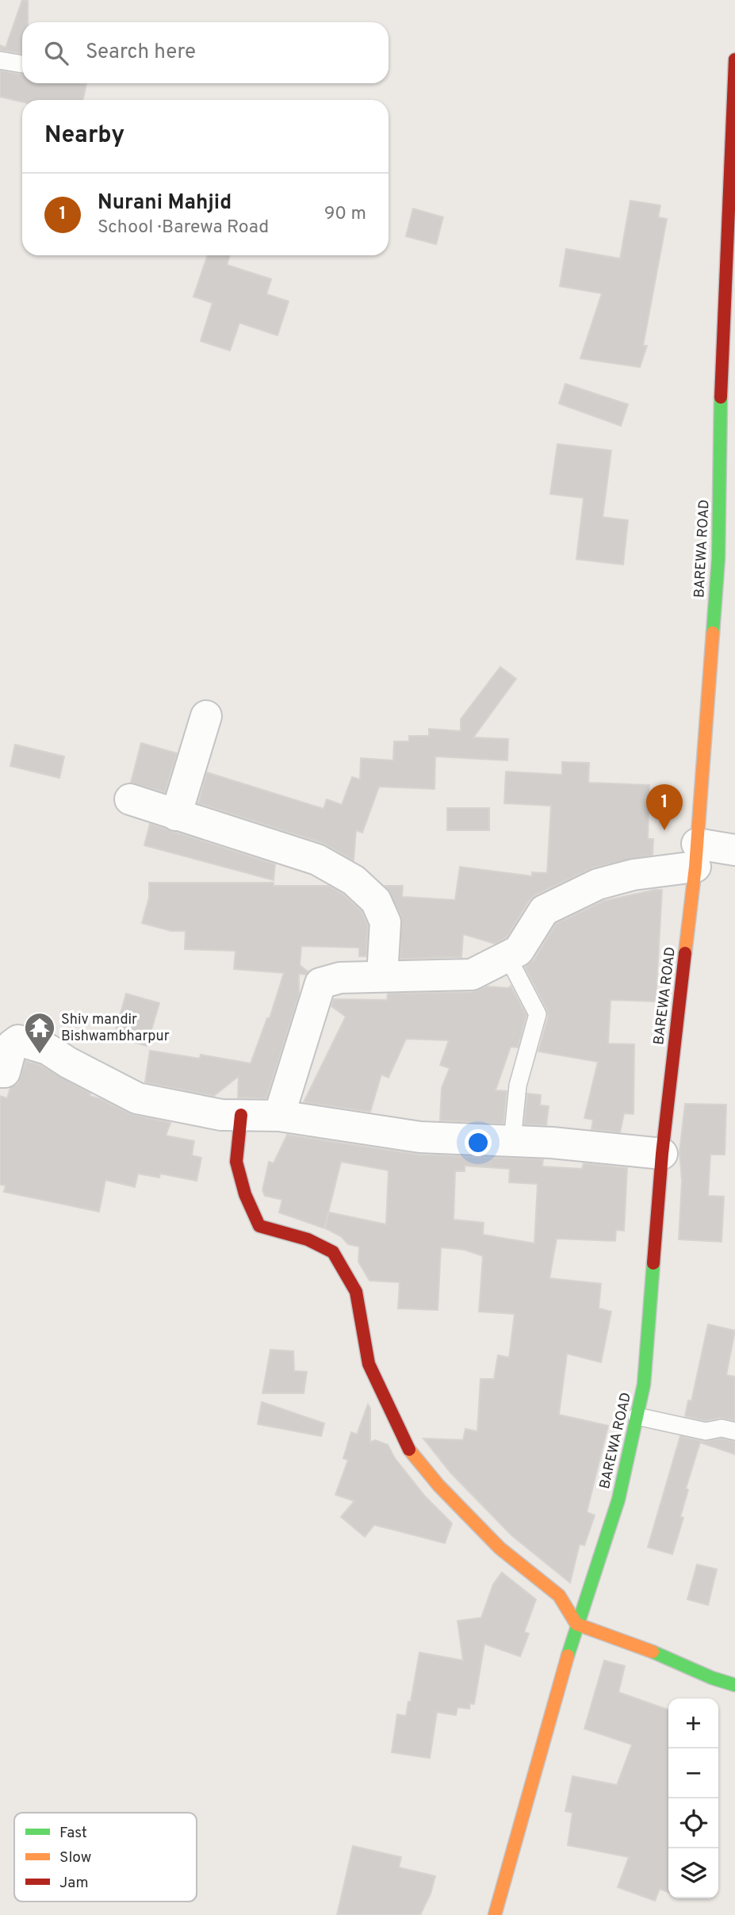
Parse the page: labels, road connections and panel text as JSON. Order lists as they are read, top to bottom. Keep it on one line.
{"streets":{"main road":["BAREWA ROAD"]},"places":{"temple":["Shiv mandir Bishwambharpur"]},"legend":["Fast","Slow","Jam"],"page":{"search":"Search here","heading":"Nearby","list":[{"mark":"1","name":"Nurani Mahjid","note":"School · Barewa Road","value":"90 m"}],"pins":"1","map_buttons":["+","−"]}}
